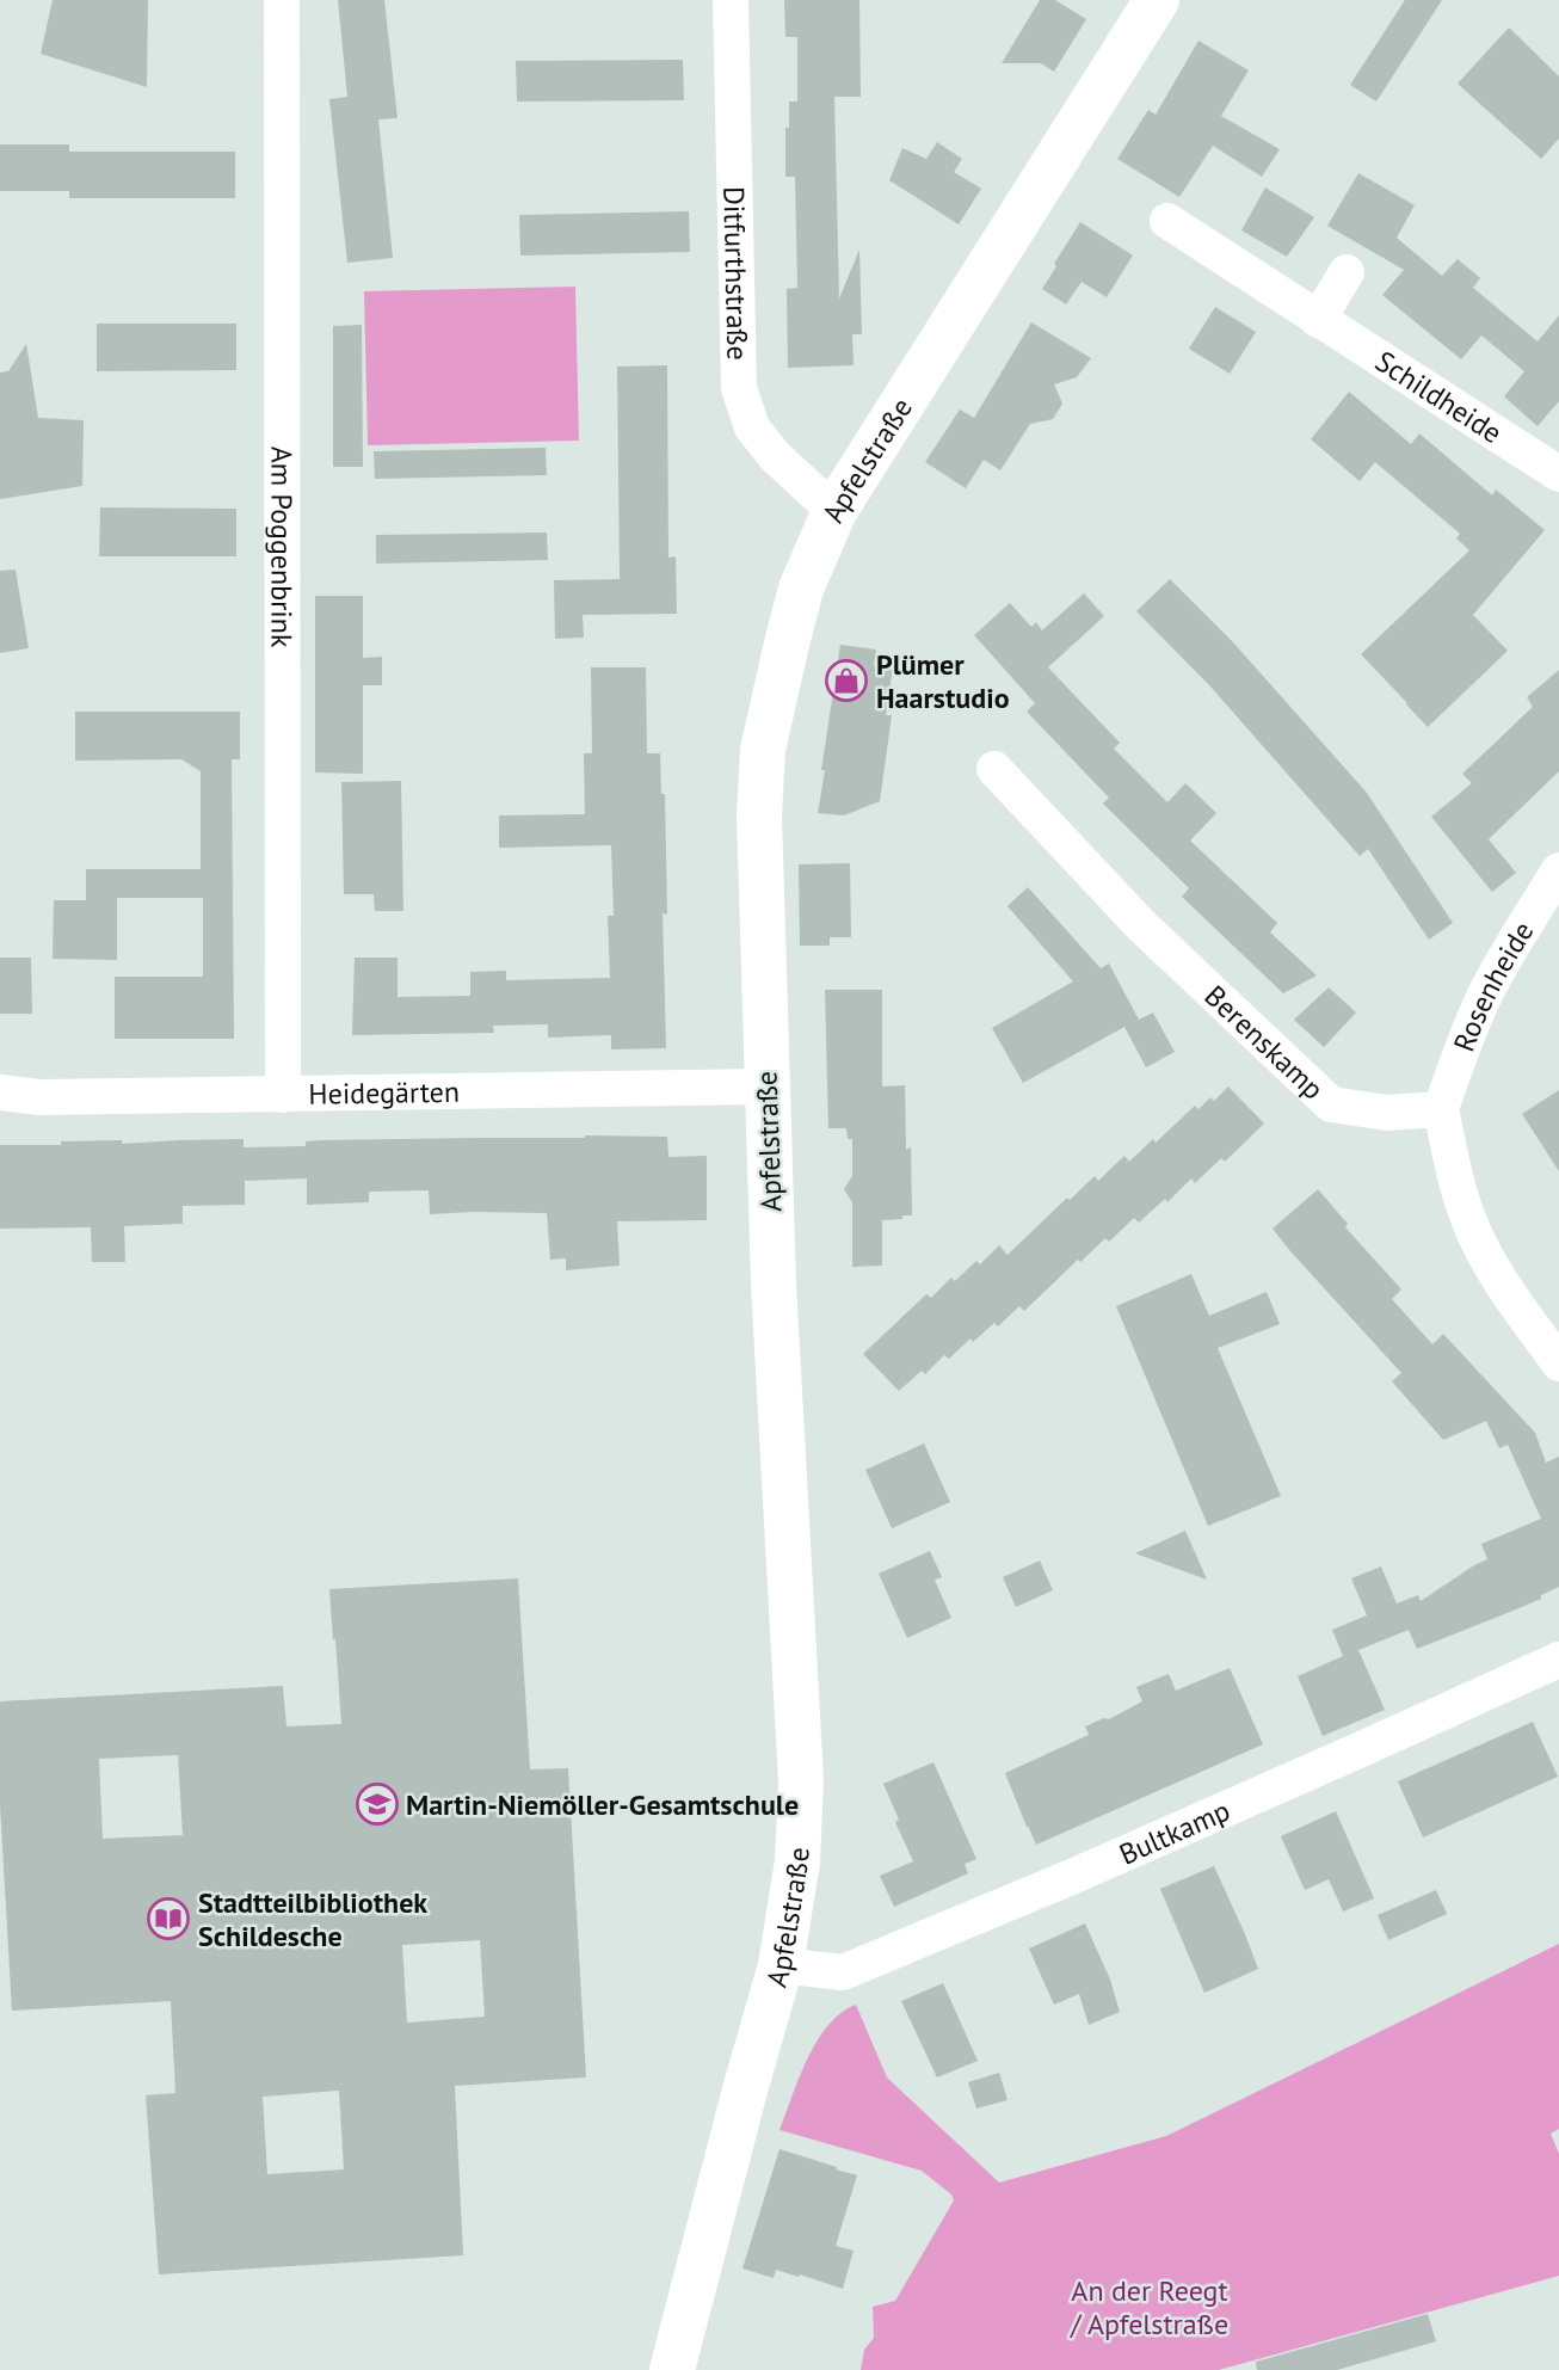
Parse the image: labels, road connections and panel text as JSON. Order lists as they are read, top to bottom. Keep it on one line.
{"streets":{"street":["Ditfurthstraße","Schildheide","Apfelstraße","Am Poggenbrink","Rosenheide","Berenskamp","Heidegärten","Bultkamp"]},"crossings":[["Ditfurthstraße","Apfelstraße"],["Apfelstraße","Heidegärten"],["Apfelstraße","Bultkamp"],["Am Poggenbrink","Heidegärten"],["Rosenheide","Berenskamp"]],"parks":["An der Reegt / Apfelstraße"],"places":{"shop":["Plümer Haarstudio"],"school or university":["Martin-Niemöller-Gesamtschule"],"library":["Stadtteilbibliothek Schildesche"]}}
